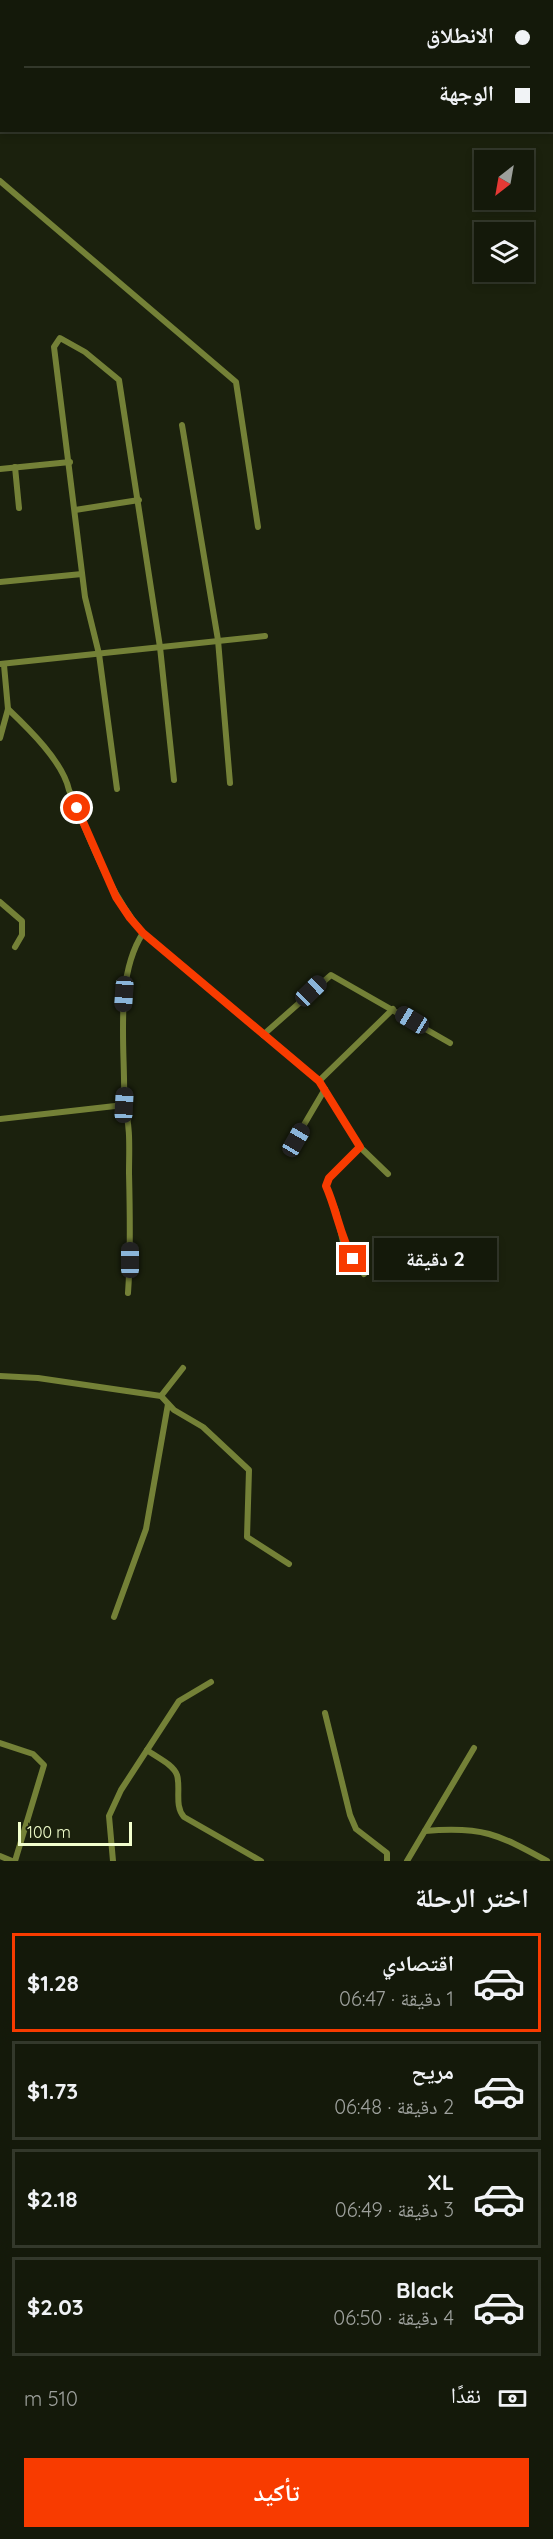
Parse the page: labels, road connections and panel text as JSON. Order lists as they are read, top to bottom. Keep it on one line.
{"scale_bar":"100 m","north":"bottom left","page":{"banner":["الانطلاق","الوجهة"],"bubble":"2 دقيقة","scale":"100 m","heading":"اختر الرحلة","list":[{"name":"اقتصادي","note":"1 دقيقة · 06:47","value":"$1.28"},{"name":"مريح","note":"2 دقيقة · 06:48","value":"$1.73"},{"name":"XL","note":"3 دقيقة · 06:49","value":"$2.18"},{"name":"Black","note":"4 دقيقة · 06:50","value":"$2.03"}],"pay":["نقدًا","510 m"],"buttons":"تأكيد"}}
